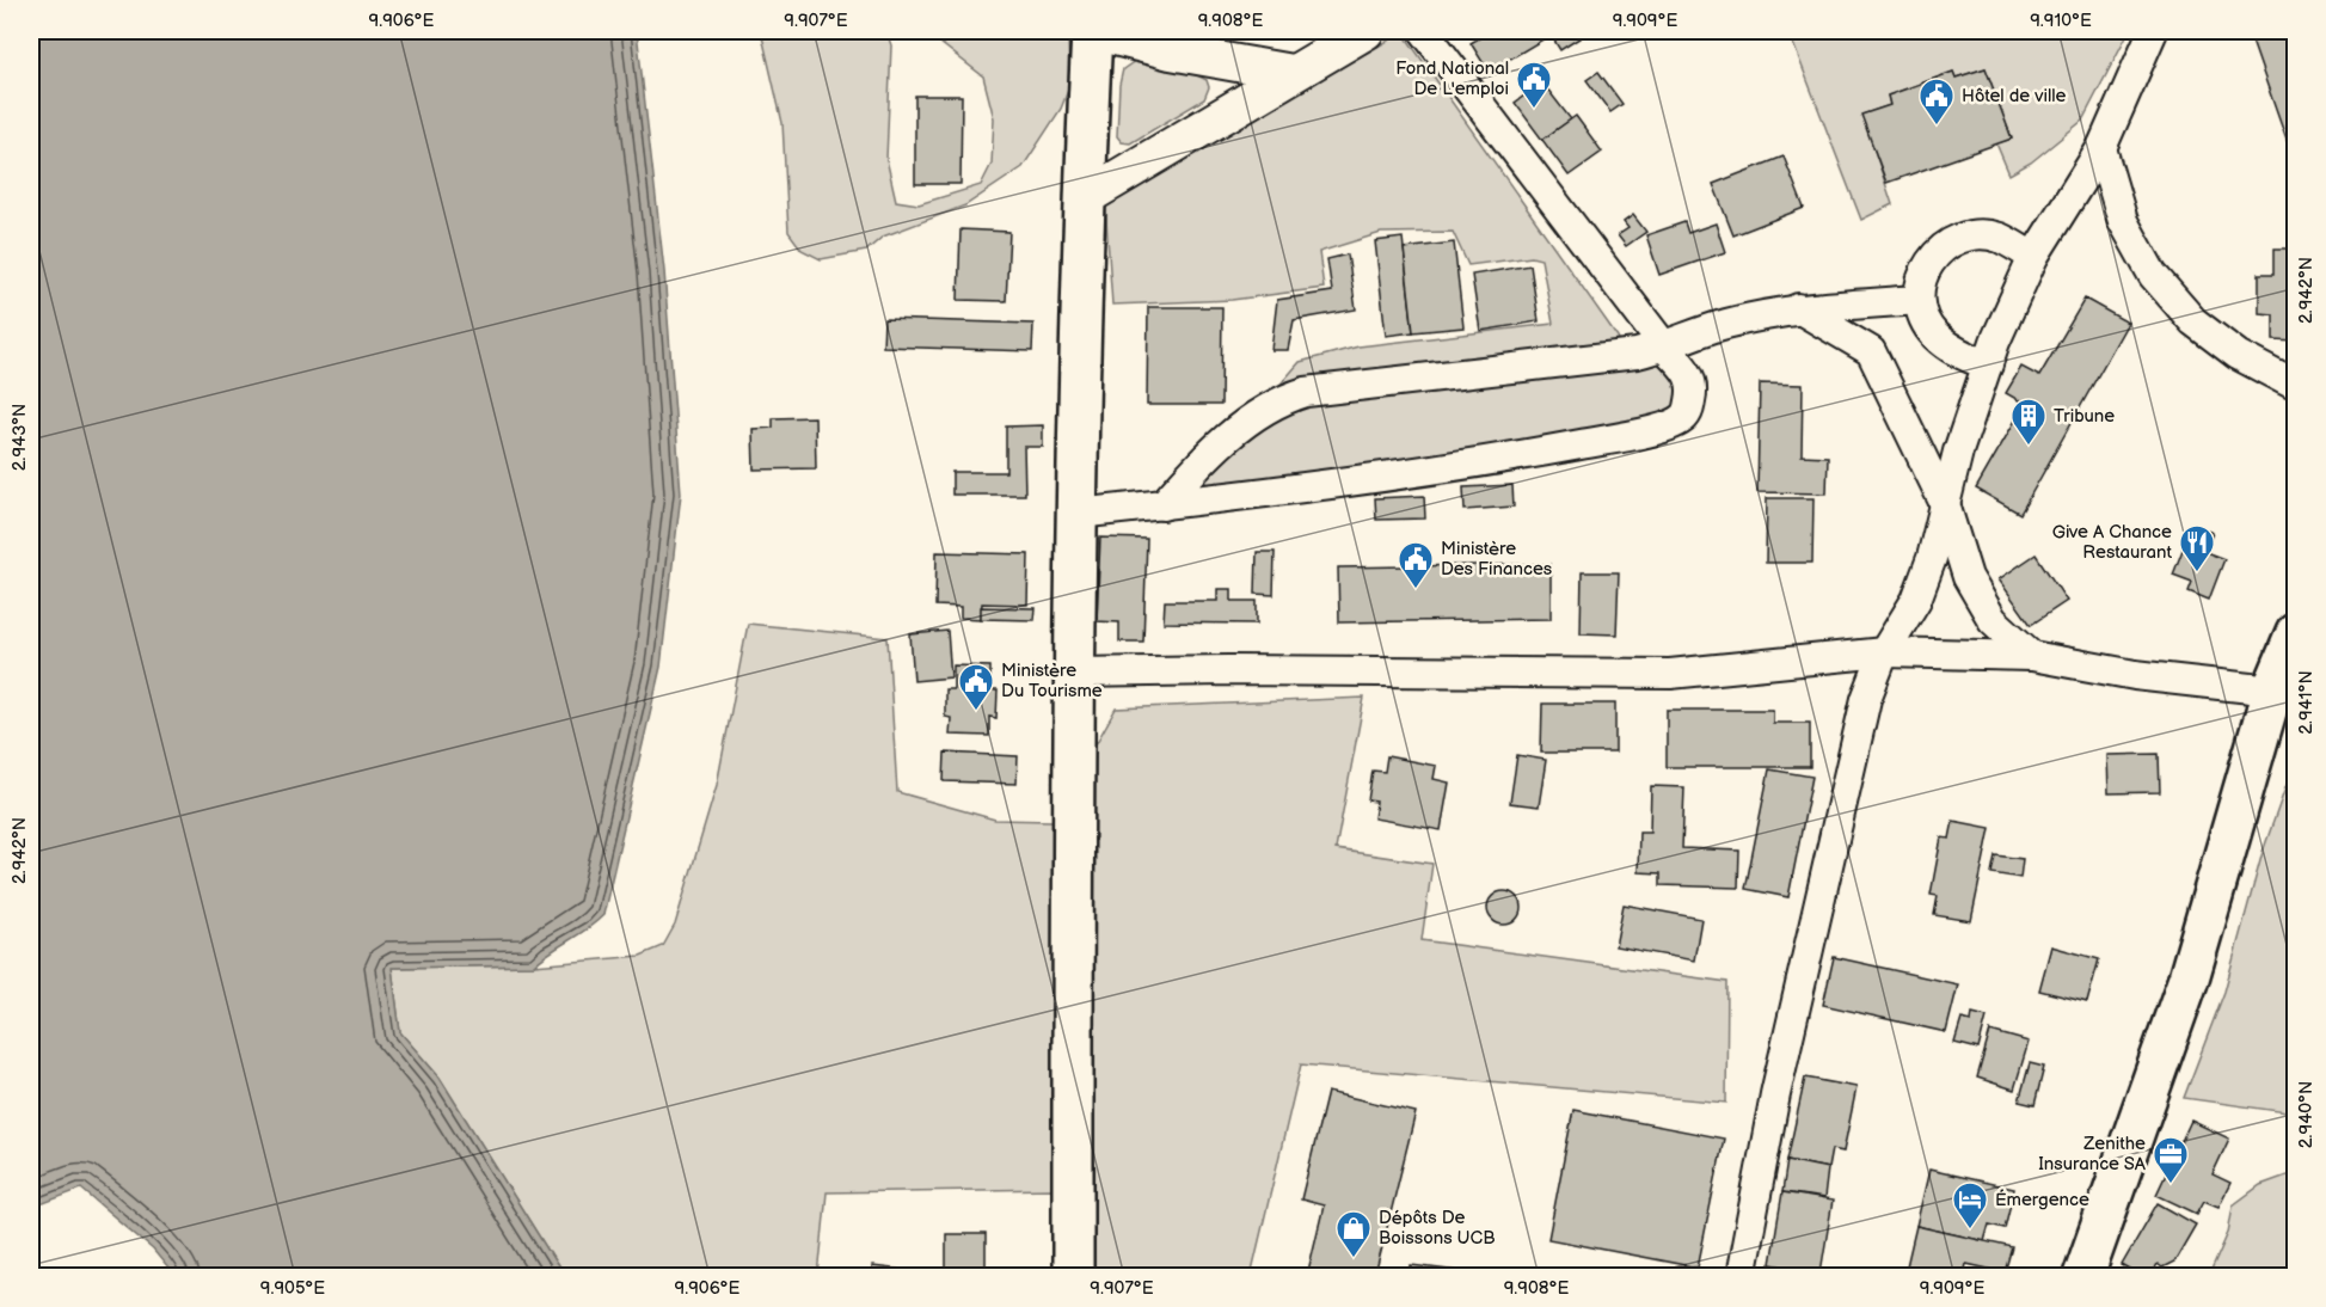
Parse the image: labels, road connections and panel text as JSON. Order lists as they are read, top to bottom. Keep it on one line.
{"places":{"public building":["Fond National De L'emploi","Hôtel de ville","Ministère Des Finances","Ministère Du Tourisme"],"building":["Tribune"],"restaurant":["Give A Chance Restaurant"],"office":["Zenithe Insurance SA"],"hotel":["Émergence"],"shop":["Dépôts De Boissons UCB"]},"coordinates":["9.906°E","9.907°E","9.908°E","9.909°E","9.910°E","2.942°N","2.943°N","2.941°N","2.940°N","9.905°E"]}
